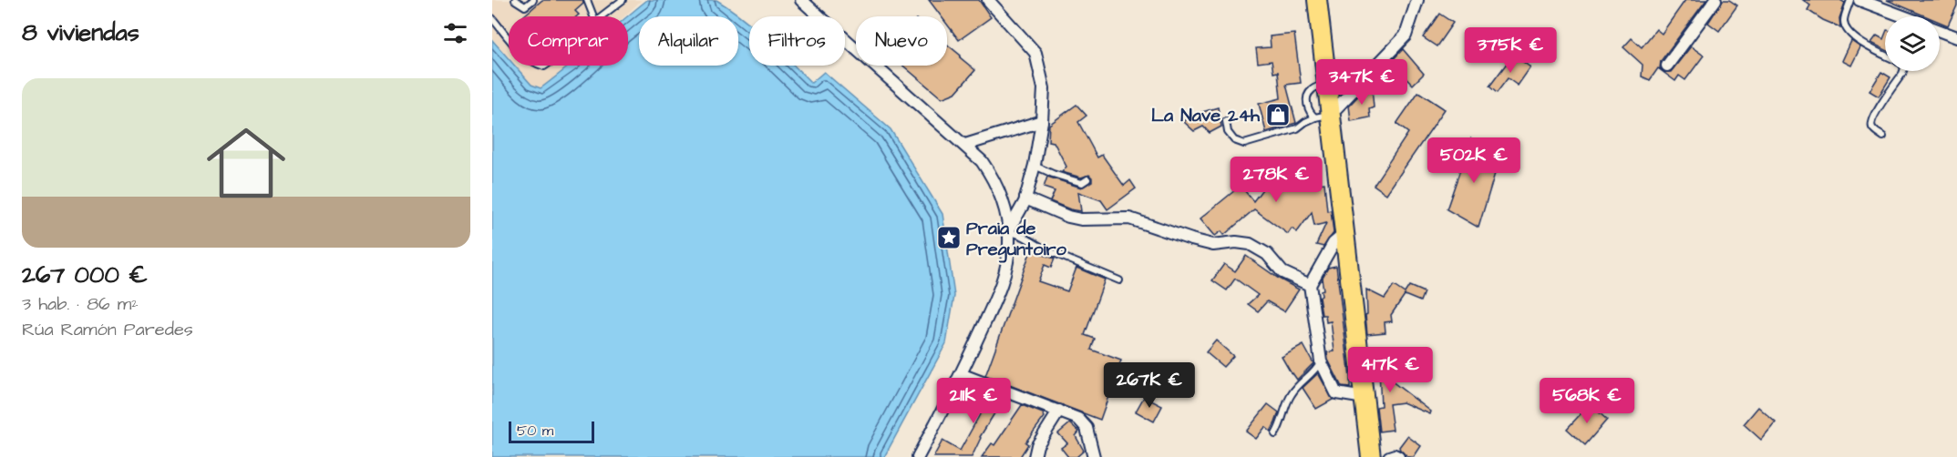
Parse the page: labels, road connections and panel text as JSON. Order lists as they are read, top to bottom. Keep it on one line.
{"places":{"shop":["La Nave 24h"],"place":["Praia de Preguntoiro"]},"scale_bar":"50 m","page":{"heading":"8 viviendas","chip":["Comprar","Alquilar","Filtros","Nuevo"],"price":["375K €","347K €","502K €","278K €","417K €","267K €","211K €","568K €"],"list":[{"name":"267 000 €","note":"3 hab. · 86 m² · Rúa Ramón Paredes"}],"scale":"50 m"}}
